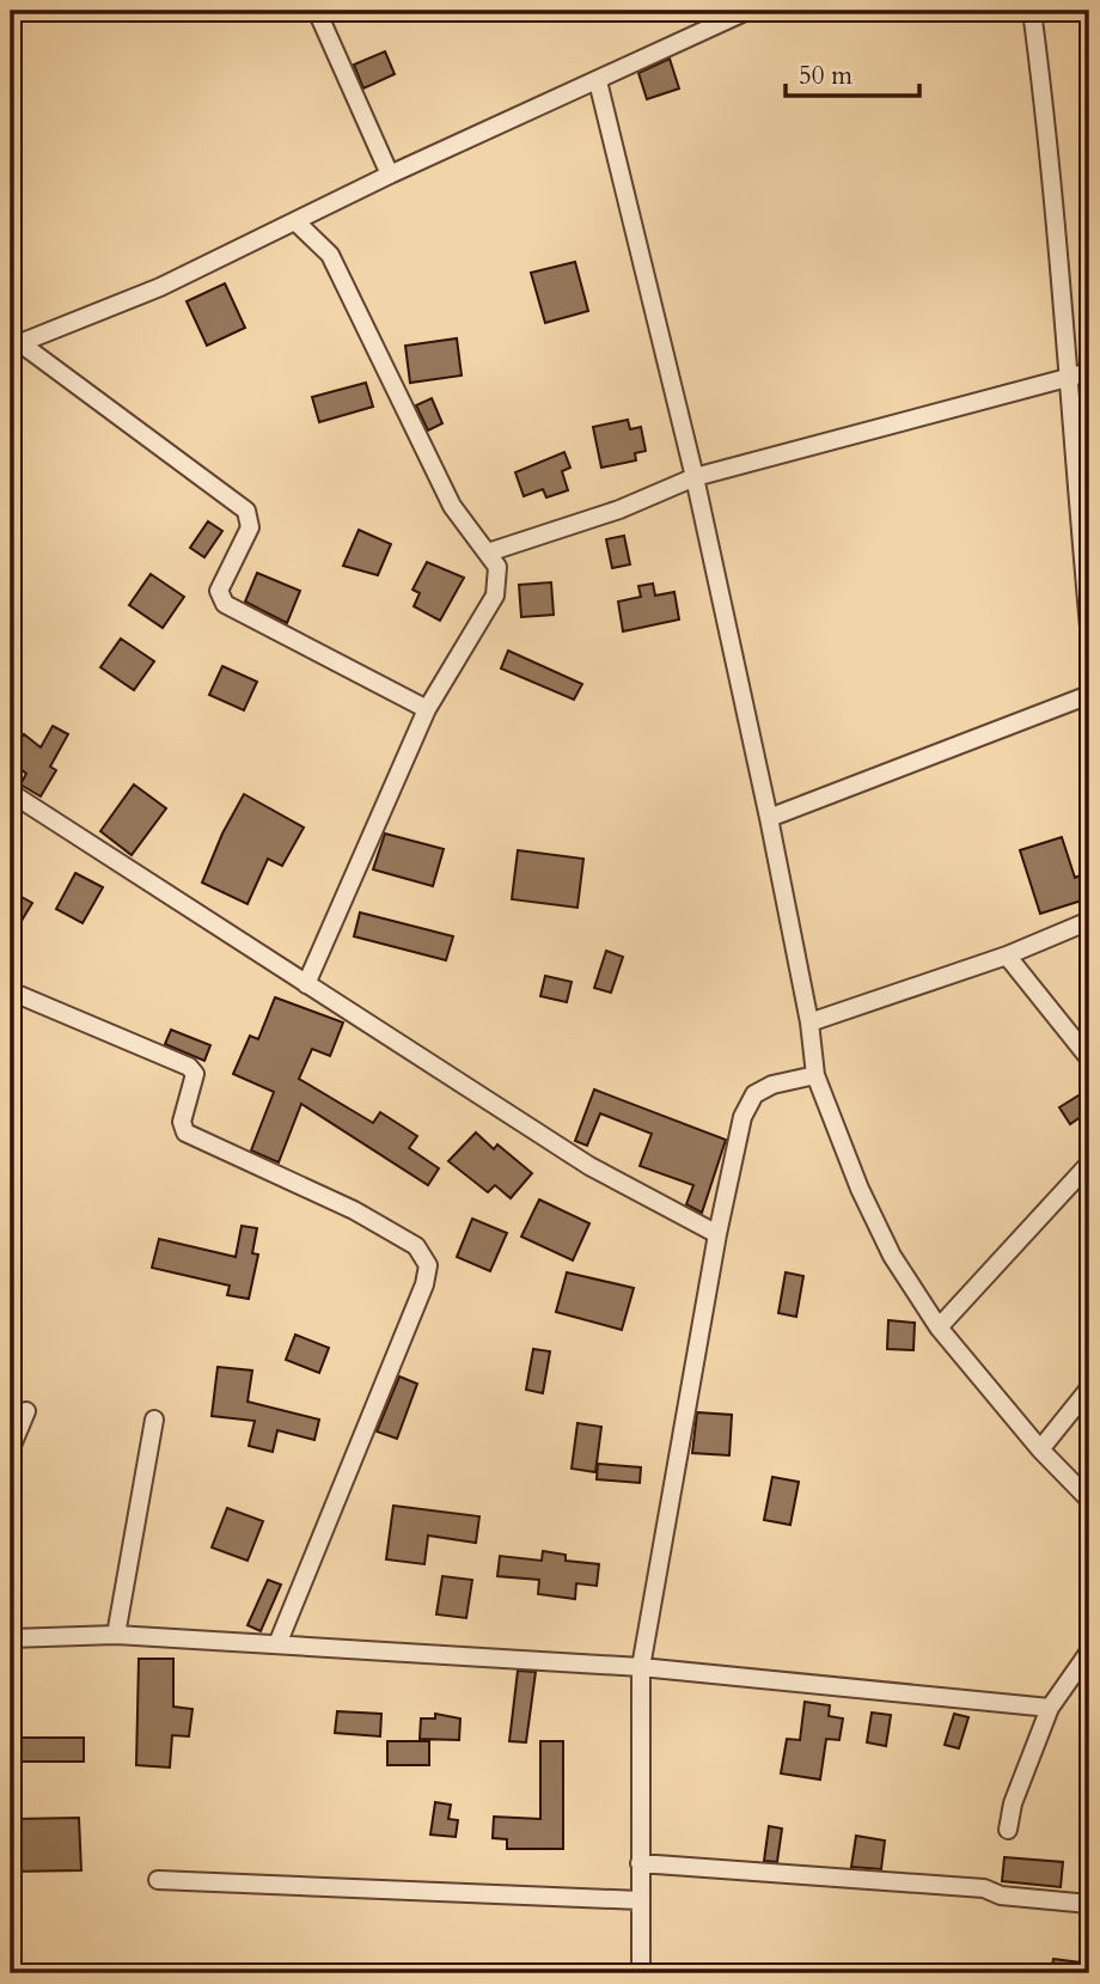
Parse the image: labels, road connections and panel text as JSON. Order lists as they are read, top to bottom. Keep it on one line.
{"scale_bar":"50 m"}
